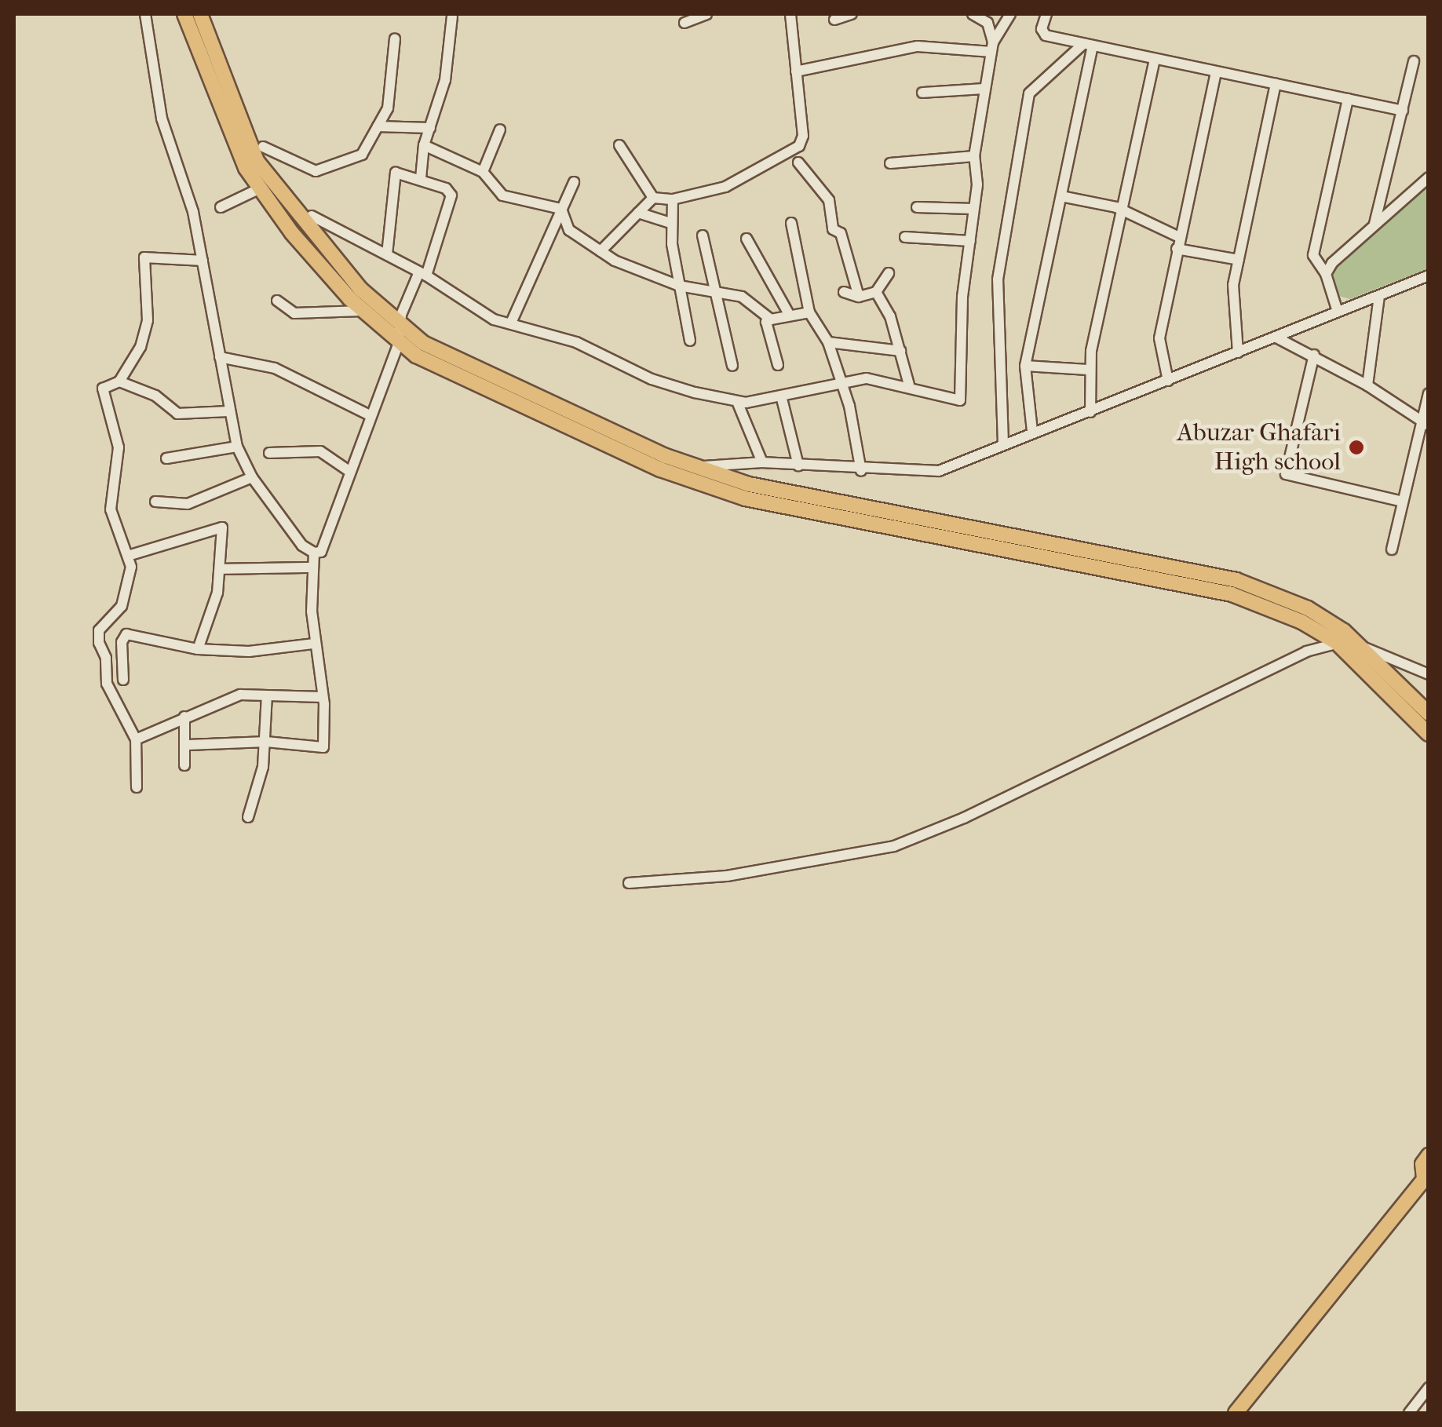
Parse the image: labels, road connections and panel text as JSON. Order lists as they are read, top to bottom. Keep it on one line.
{"places":["Abuzar Ghafari High school"]}
